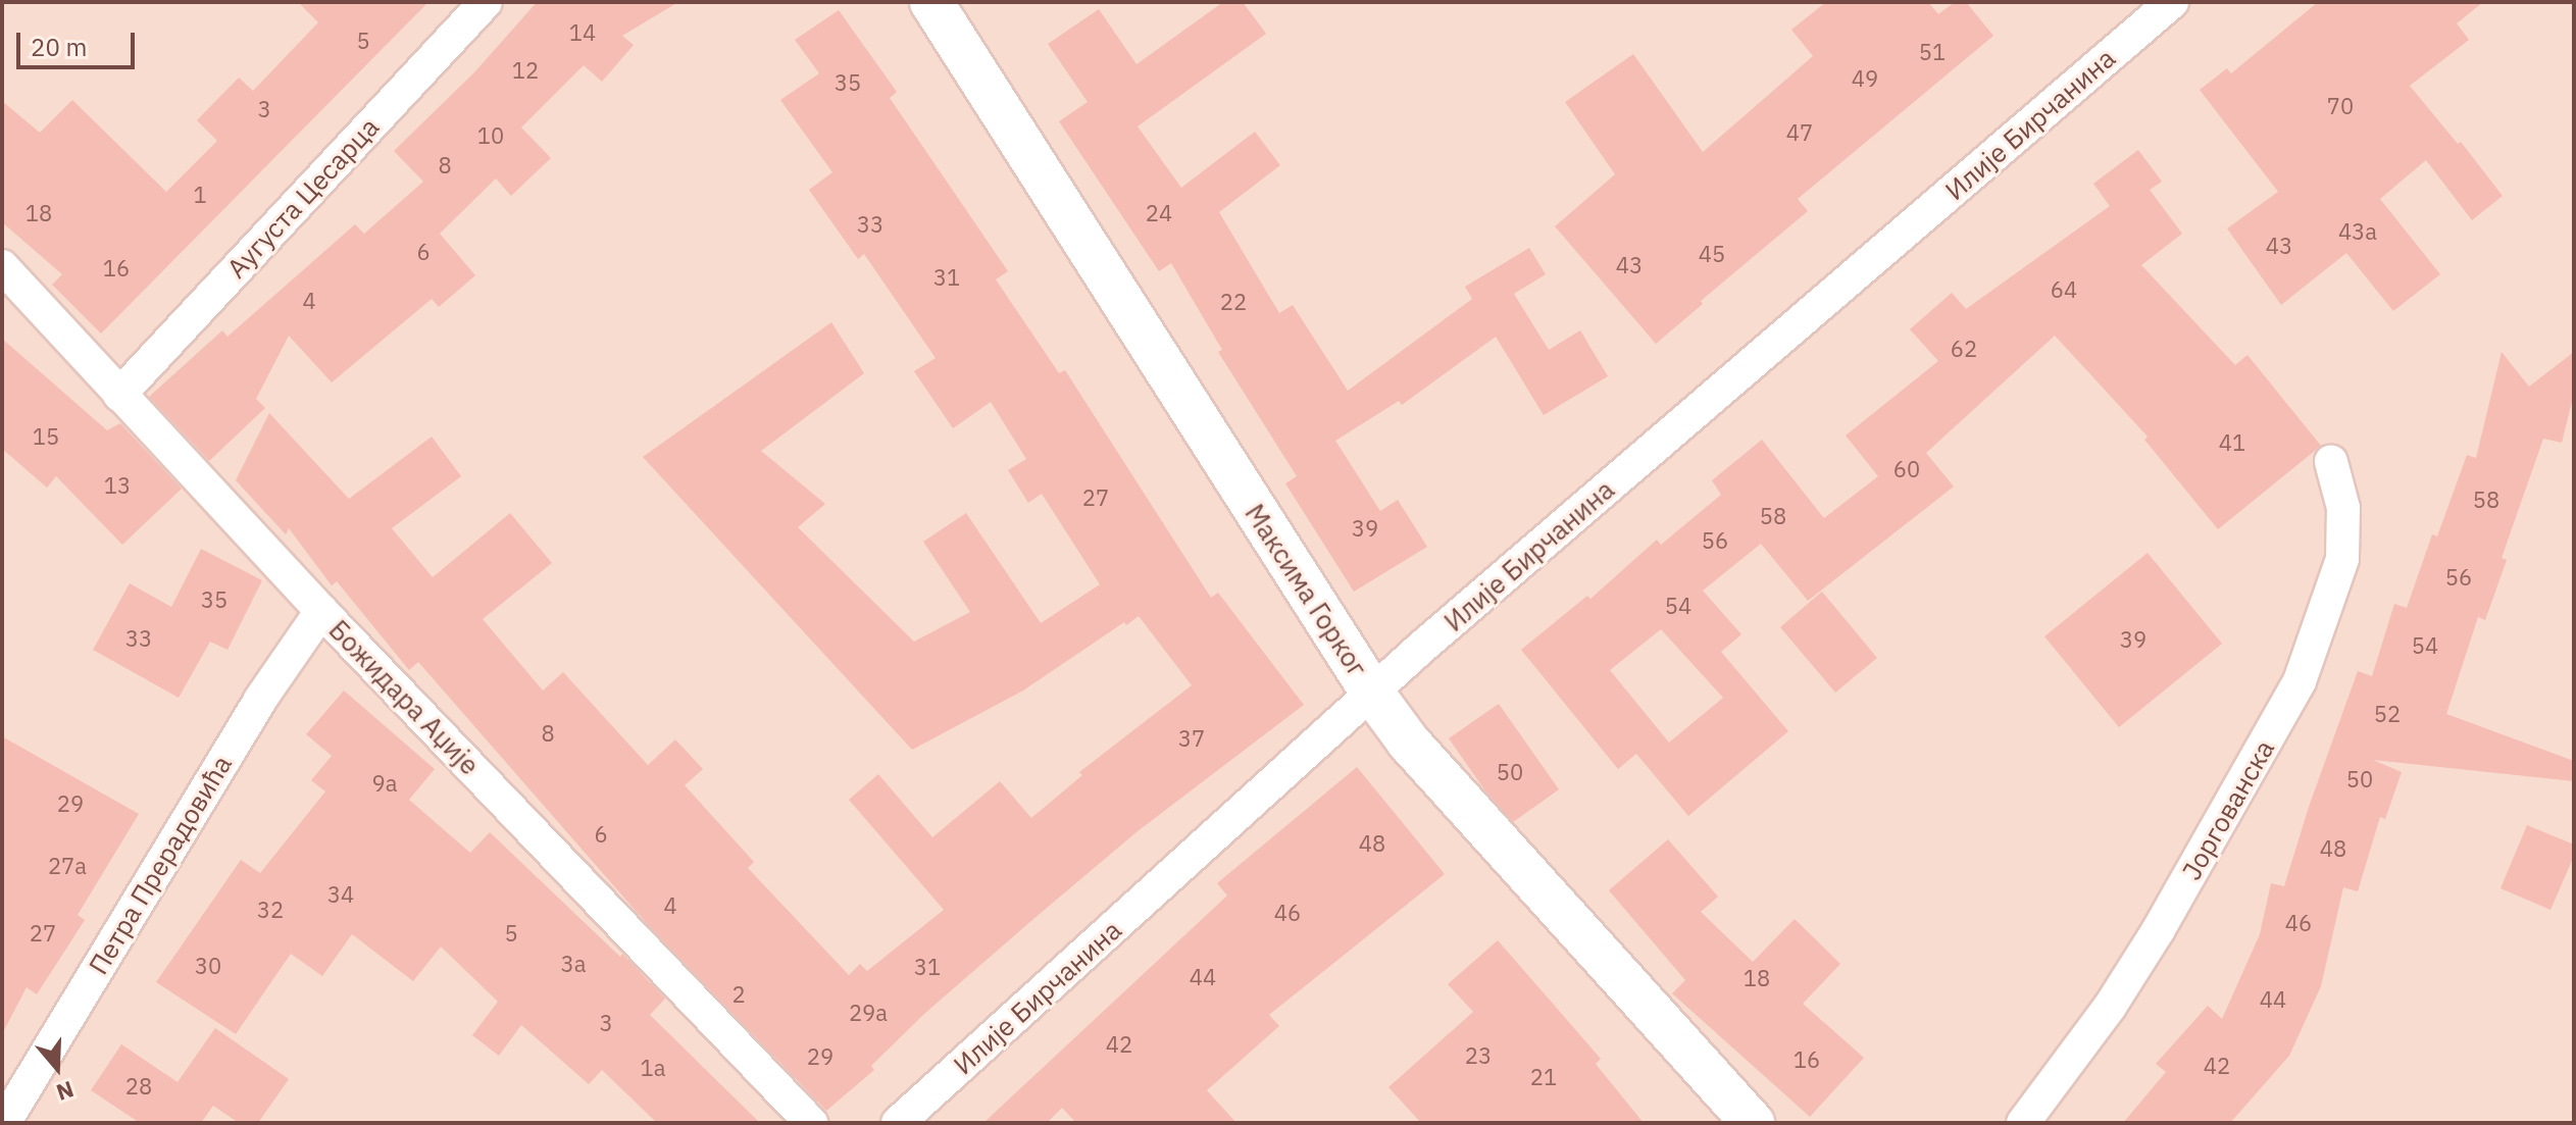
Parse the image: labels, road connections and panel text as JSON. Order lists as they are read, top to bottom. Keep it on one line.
{"streets":{"street":["Илије Бирчанина","Аугуста Цесарца","Максима Горког","Божидара Аџије","Јоргованска","Петра Прерадовића"]},"crossings":[["Илије Бирчанина","Максима Горког"],["Аугуста Цесарца","Божидара Аџије"],["Божидара Аџије","Петра Прерадовића"]],"house_numbers":["14","5","51","12","49","35","70","3","47","10","8","1","18","24","33","43a","43","6","45","43","16","31","64","4","22","62","15","41","60","13","27","58","58","39","56","56","35","54","33","39","54","52","8","37","50","50","9a","29","6","48","48","27a","34","4","32","46","46","27","5","3a","30","31","44","18","2","44","29a","3","42","23","29","16","42","1a","21","28"],"scale_bar":"20 m","north":"bottom"}
